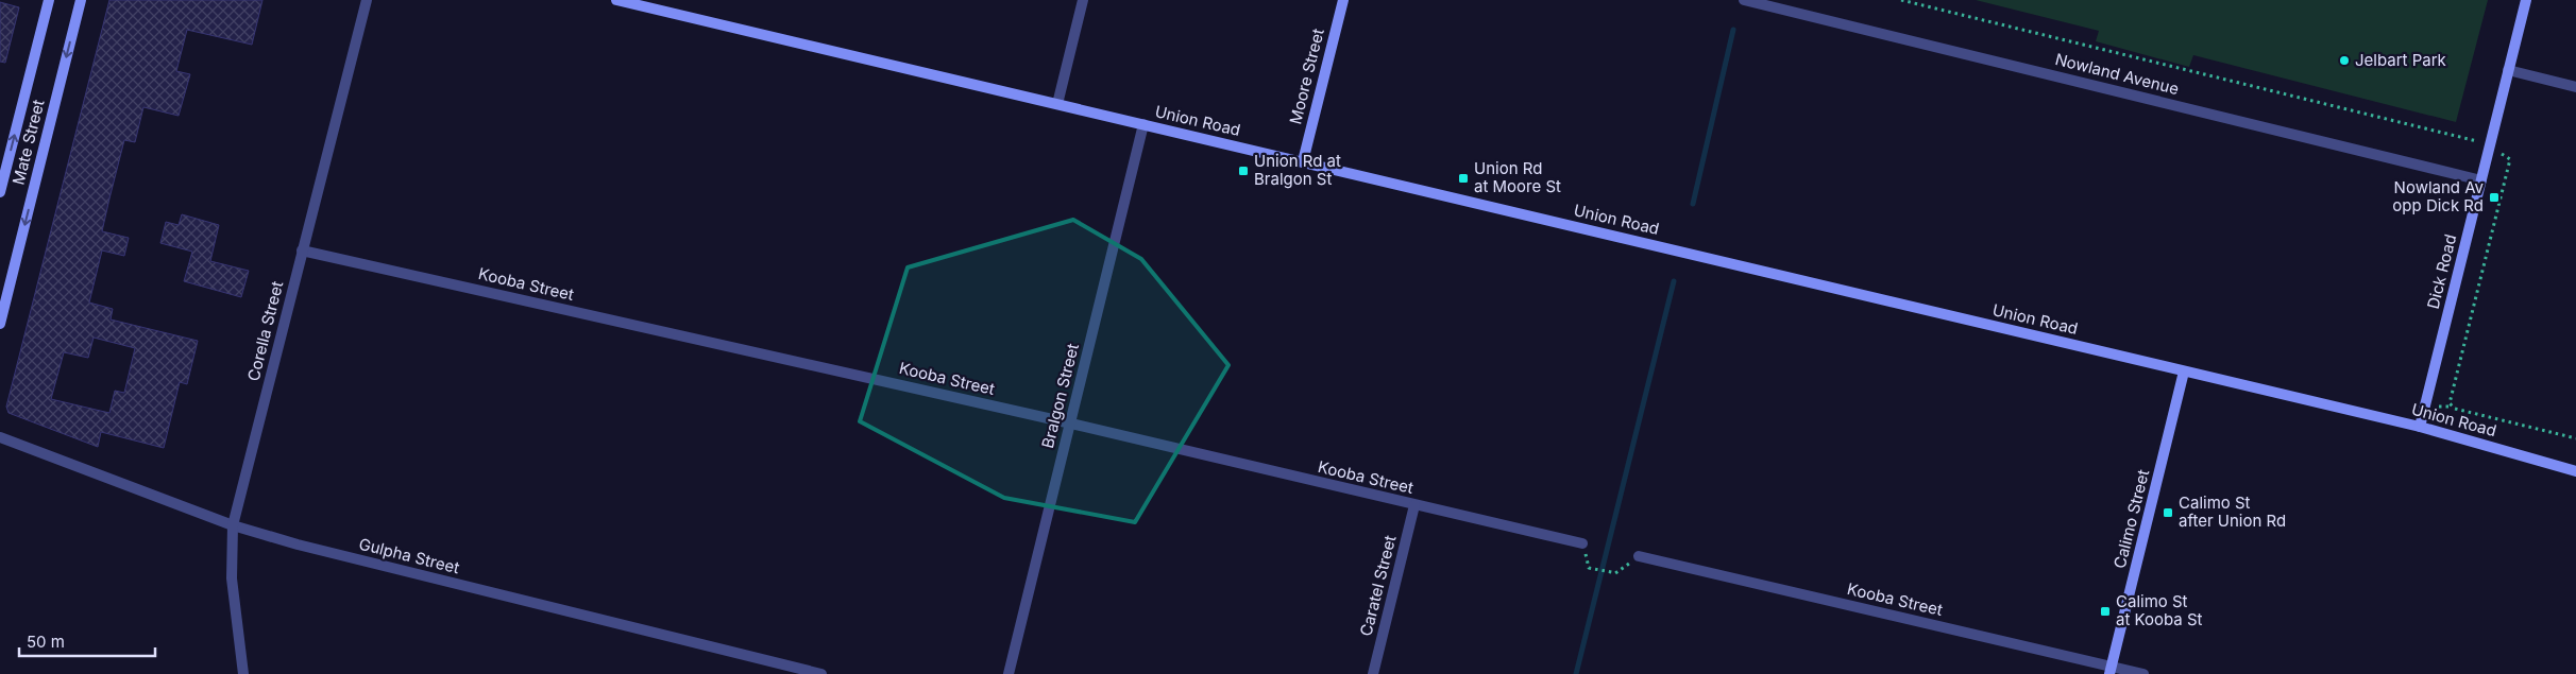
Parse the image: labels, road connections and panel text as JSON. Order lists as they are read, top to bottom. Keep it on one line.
{"streets":{"main road":["Moore Street","Union Road","Mate Street","Dick Road","Calimo Street"],"street":["Nowland Avenue","Kooba Street","Corella Street","Bralgon Street","Gulpha Street","Caratel Street"]},"crossings":[["Nowland Avenue","Dick Road"],["Moore Street","Union Road"],["Union Road","Dick Road"],["Union Road","Bralgon Street"],["Union Road","Calimo Street"],["Kooba Street","Corella Street"],["Kooba Street","Bralgon Street"],["Kooba Street","Calimo Street"],["Kooba Street","Caratel Street"],["Corella Street","Gulpha Street"]],"places":{"other":["Jelbart Park"],"transit":["Union Rd at Bralgon St","Union Rd at Moore St","Nowland Av opp Dick Rd","Calimo St after Union Rd","Calimo St at Kooba St"]},"scale_bar":"50 m"}
